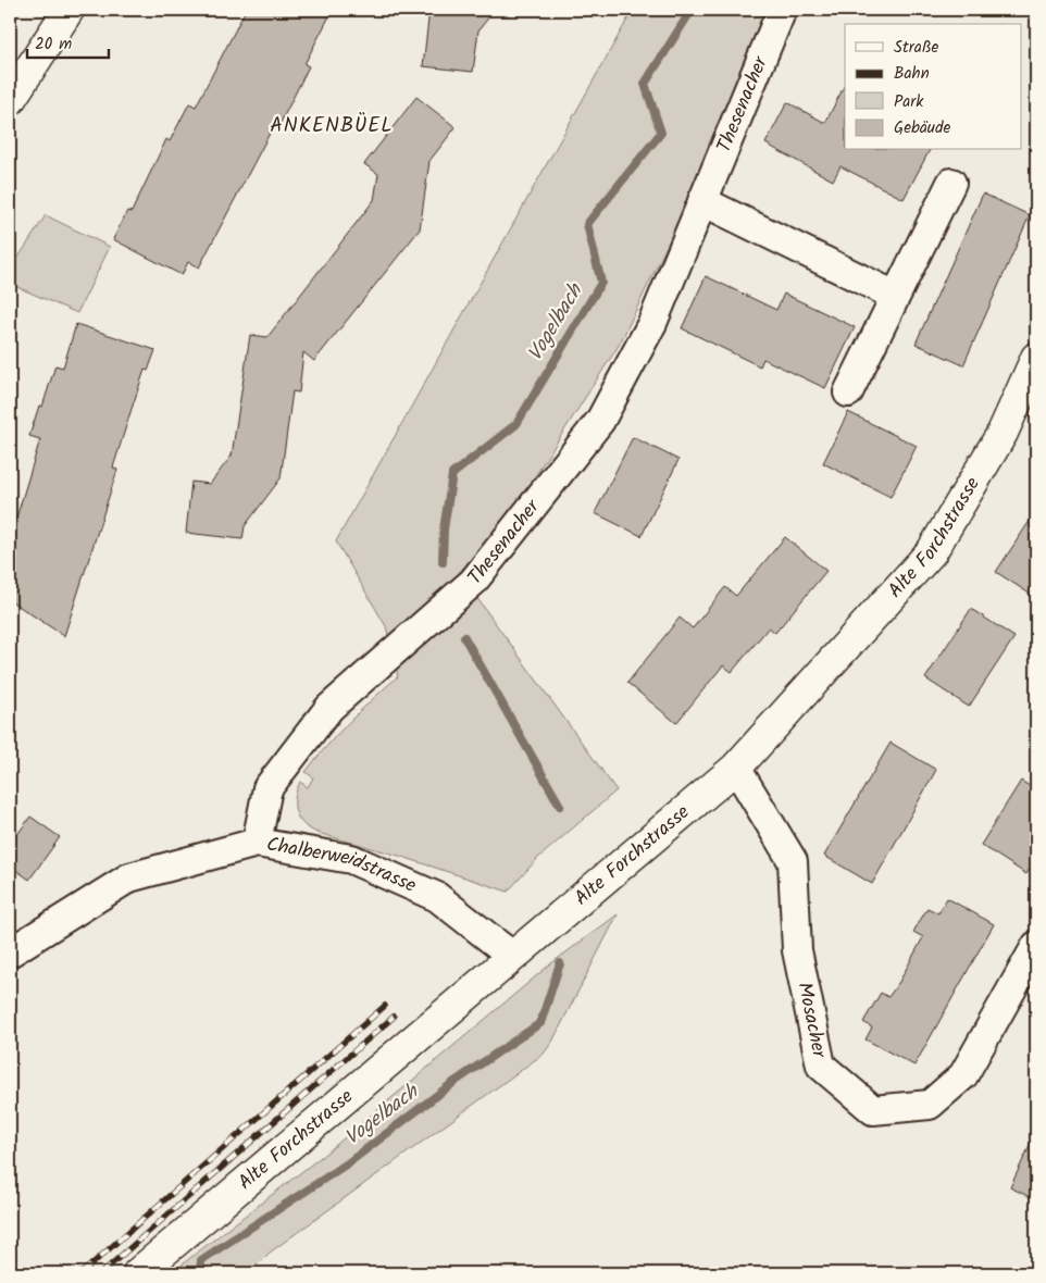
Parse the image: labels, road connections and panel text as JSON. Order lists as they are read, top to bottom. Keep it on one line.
{"streets":{"main road":["Alte Forchstrasse"],"street":["Thesenacher","Chalberweidstrasse","Mosacher"]},"crossings":[["Thesenacher","Chalberweidstrasse"],["Alte Forchstrasse","Chalberweidstrasse"],["Alte Forchstrasse","Mosacher"]],"districts":["ANKENBÜEL"],"water":["Vogelbach"],"legend":["Straße","Bahn","Park","Gebäude"],"scale_bar":"20 m"}
